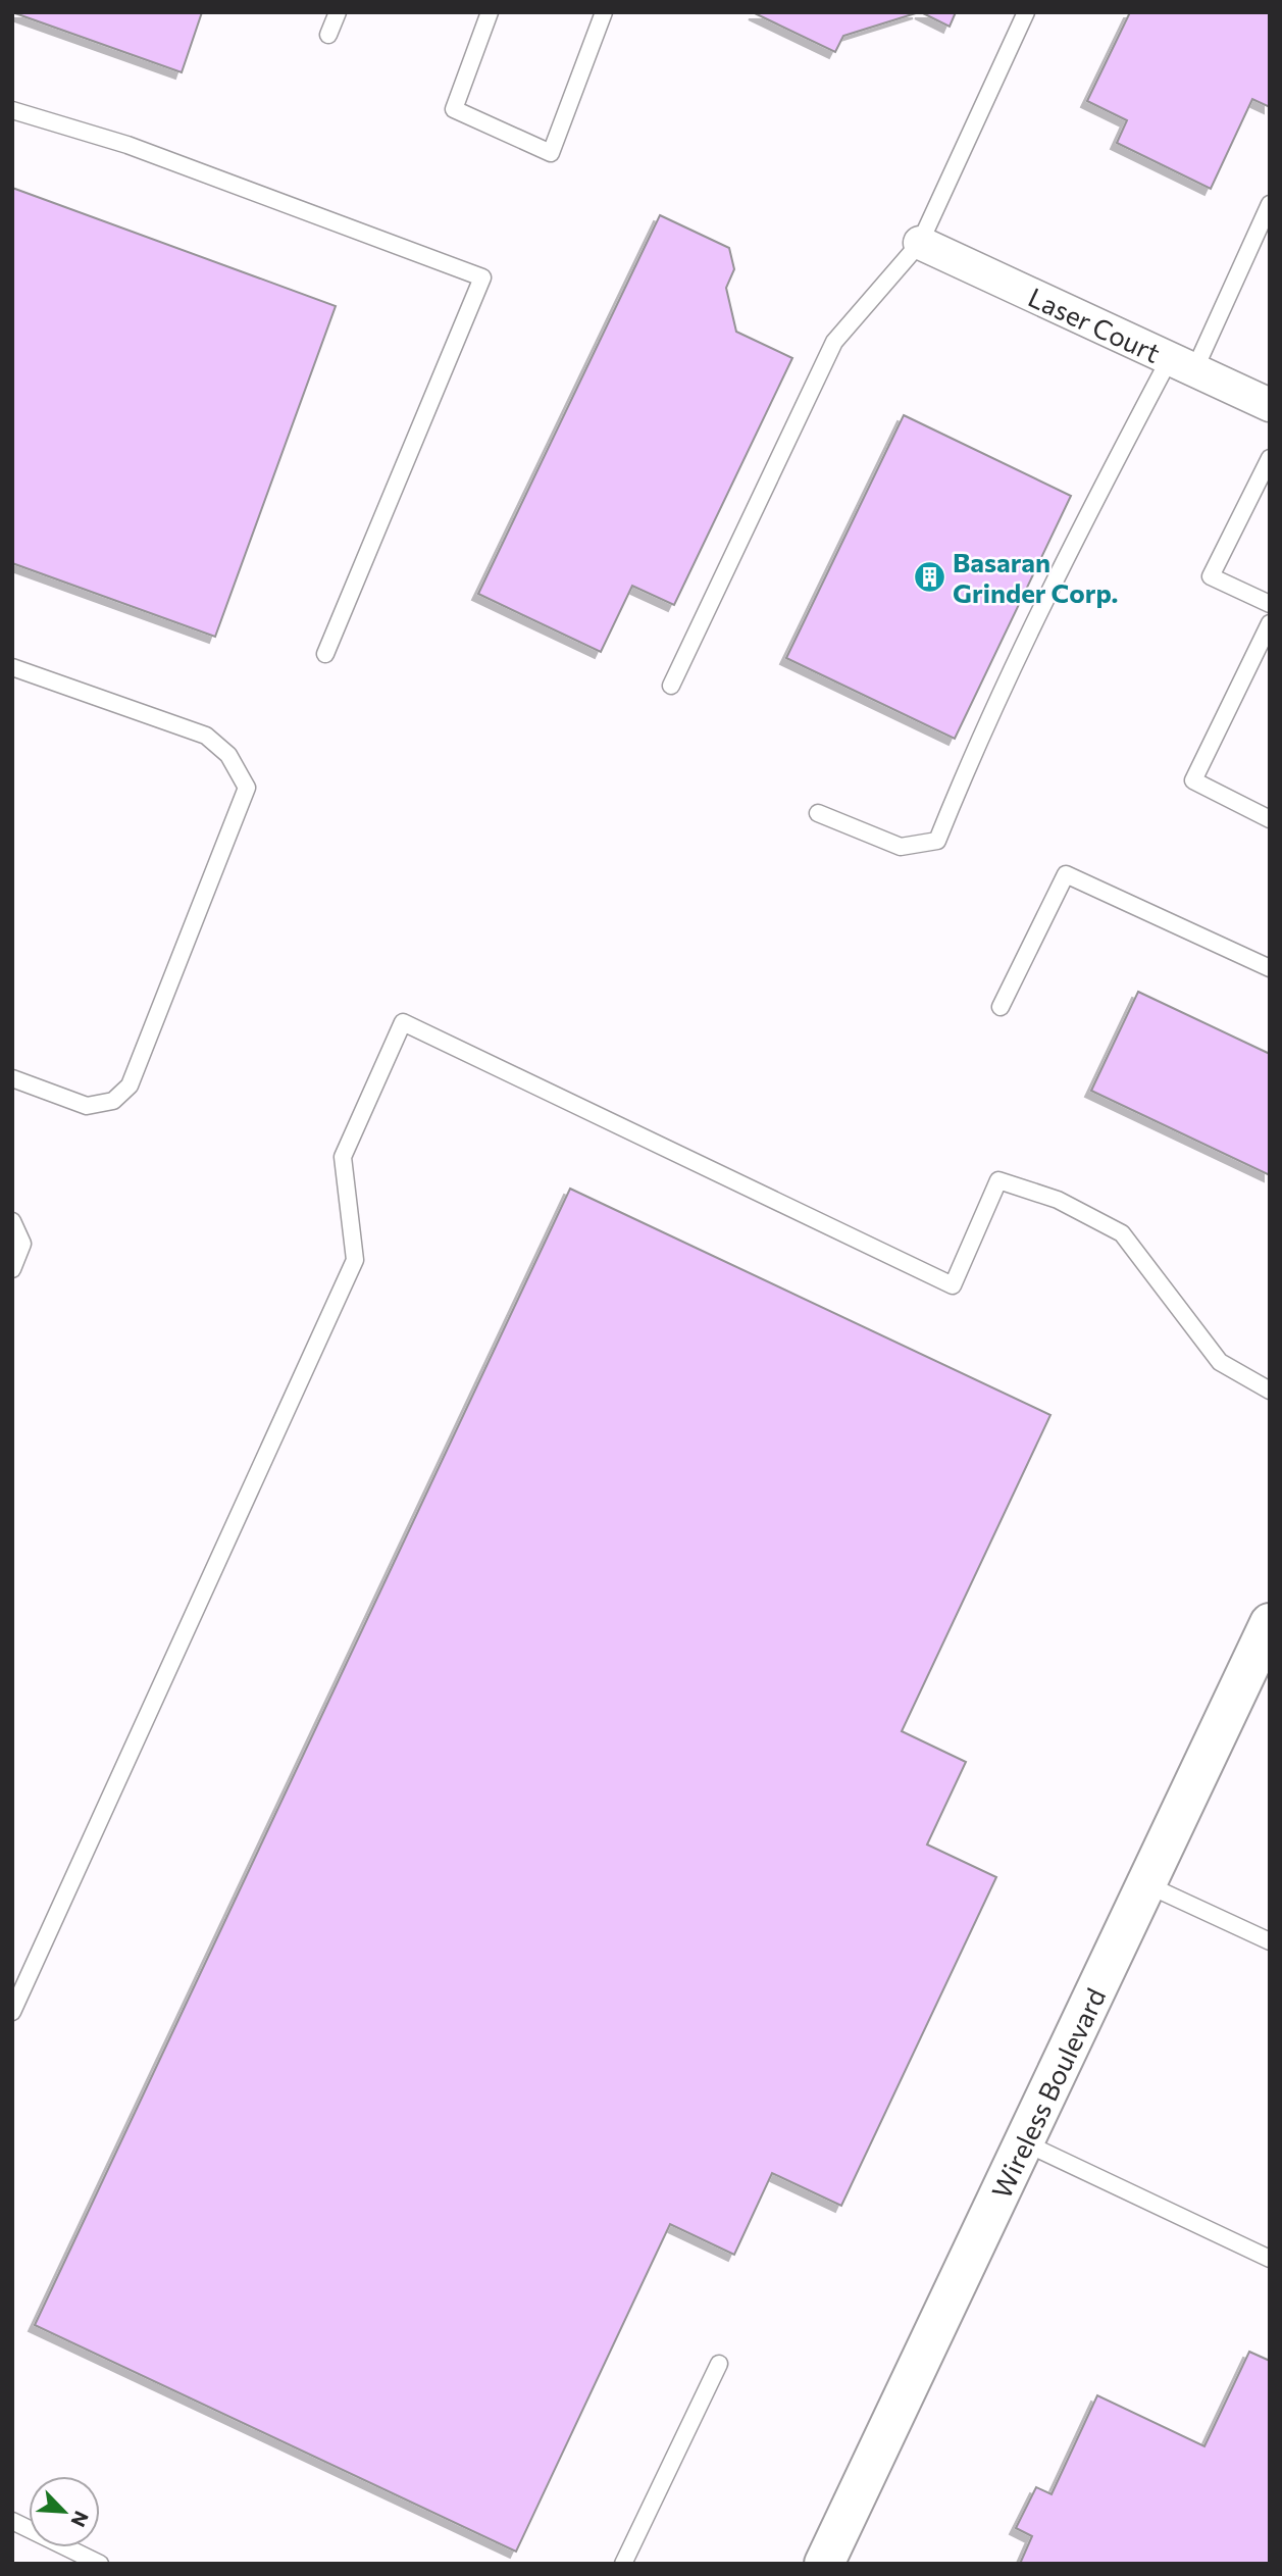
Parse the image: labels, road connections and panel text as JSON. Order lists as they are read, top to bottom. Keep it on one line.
{"streets":{"street":["Laser Court","Wireless Boulevard"]},"places":{"building":["Basaran Grinder Corp."]},"north":"bottom right"}
